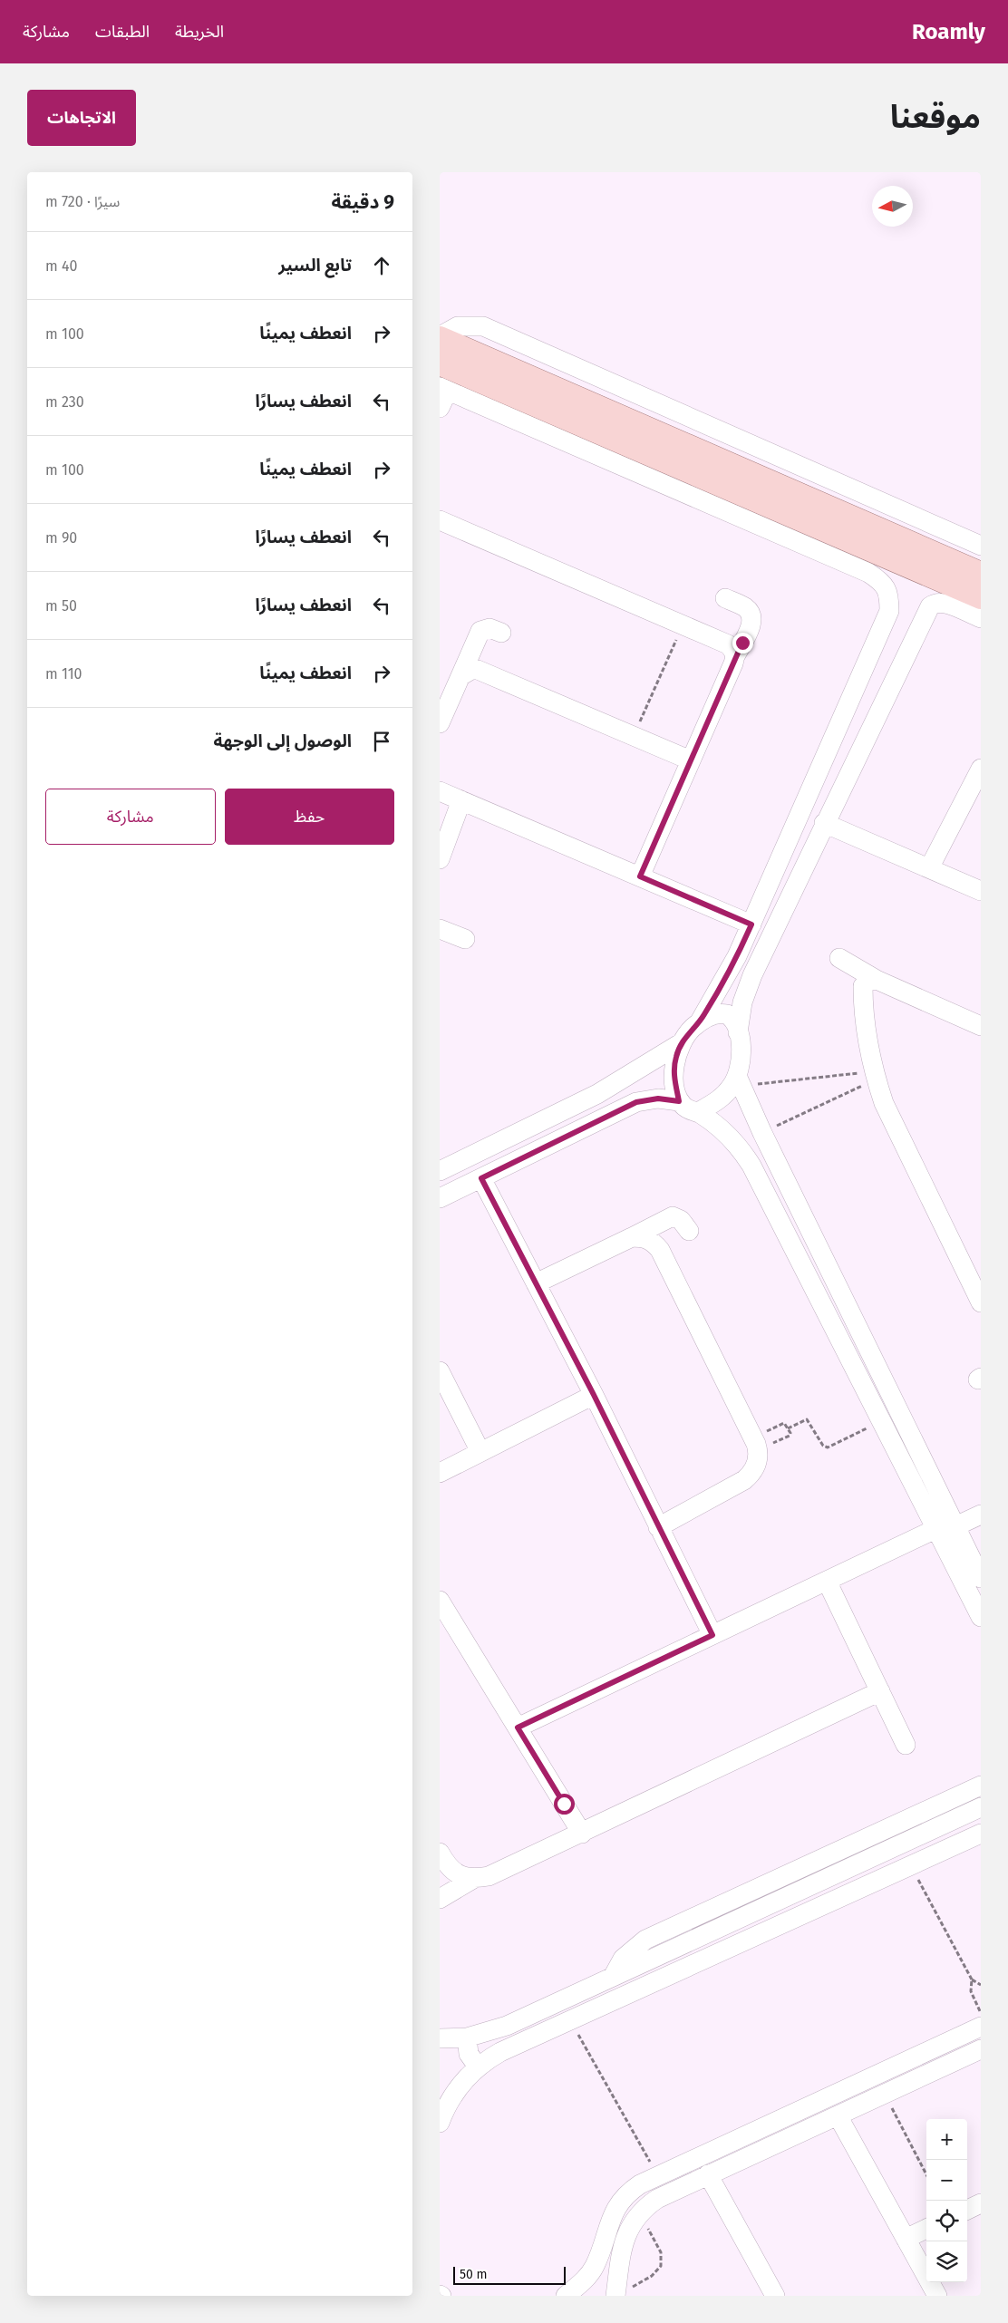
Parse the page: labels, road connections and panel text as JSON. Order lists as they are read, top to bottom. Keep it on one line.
{"scale_bar":"50 m","north":"left","page":{"header":"Roamly","nav":["الخريطة","الطبقات","مشاركة"],"title":"موقعنا","buttons":["الاتجاهات",["حفظ","مشاركة"]],"heading":["9 دقيقة","سيرًا · 720 m"],"list":[["تابع السير","40 m"],["انعطف يمينًا","100 m"],["انعطف يسارًا","230 m"],["انعطف يمينًا","100 m"],["انعطف يسارًا","90 m"],["انعطف يسارًا","50 m"],["انعطف يمينًا","110 m"],"الوصول إلى الوجهة"],"map_buttons":["+","−"],"scale":"50 m"}}
